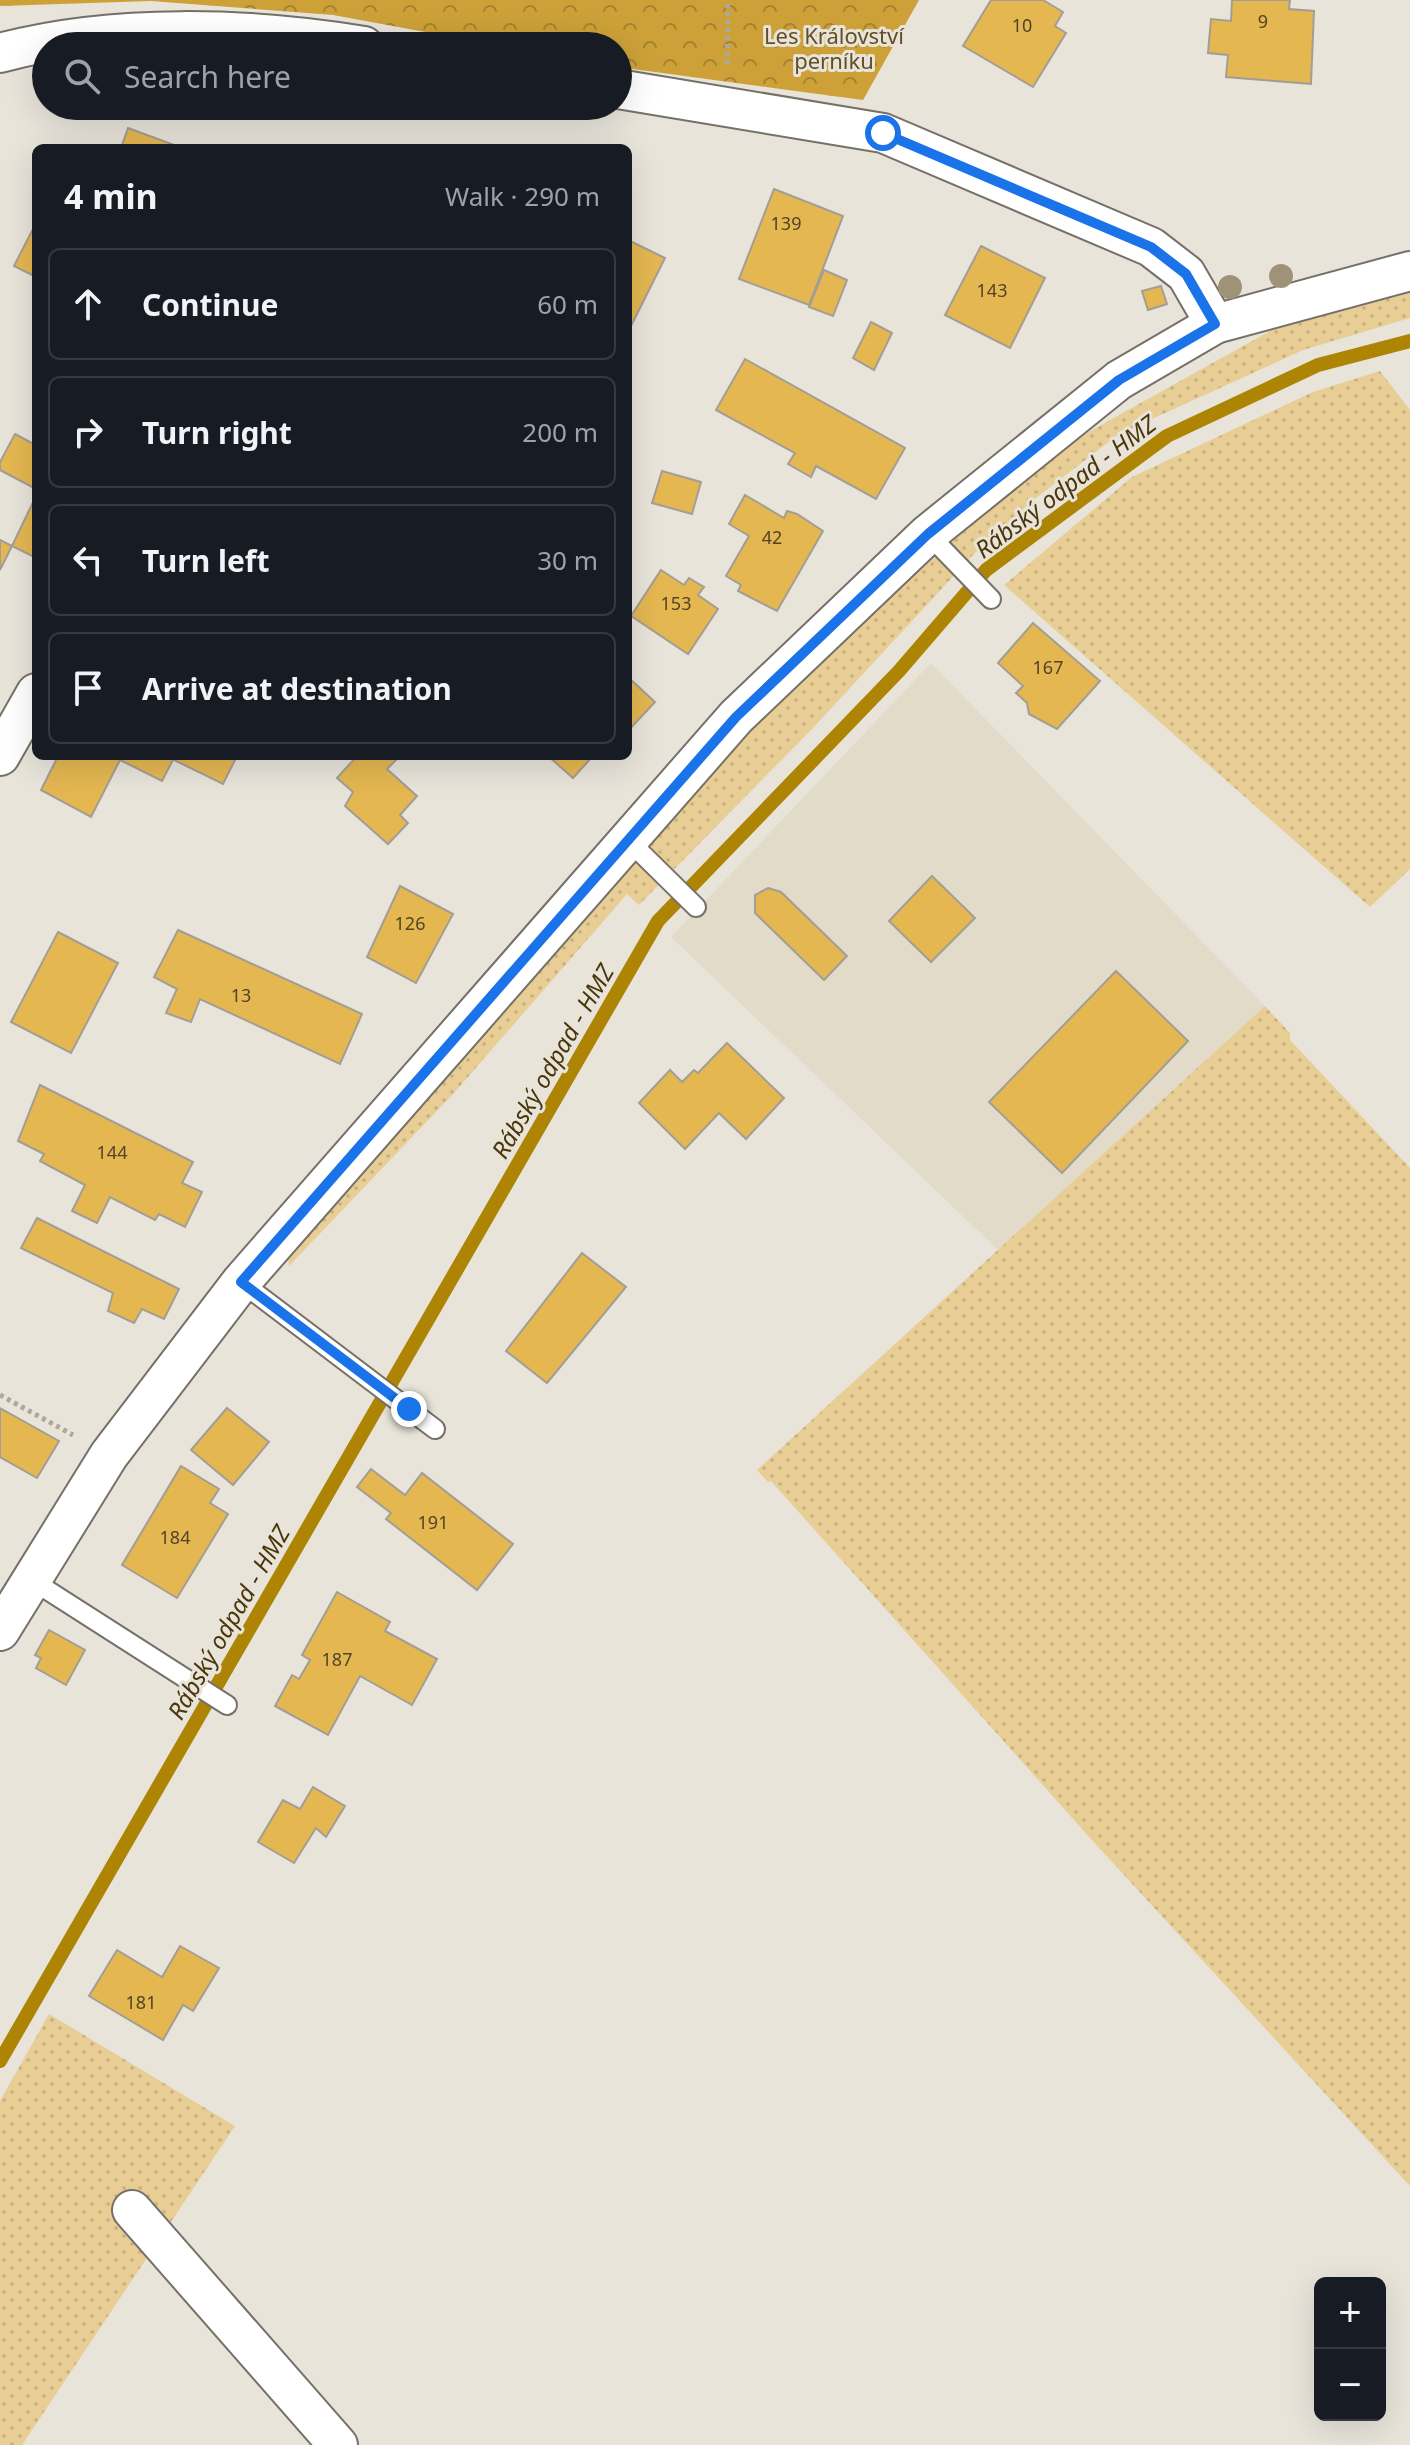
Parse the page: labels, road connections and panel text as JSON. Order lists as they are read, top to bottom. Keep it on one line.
{"water":["Rábský odpad - HMZ"],"parks":["Les Království perníku"],"house_numbers":["9","10","139","143","42","153","167","126","13","144","191","184","187","181"],"page":{"search":"Search here","heading":["4 min","Walk · 290 m"],"list":[["Continue","60 m"],["Turn right","200 m"],["Turn left","30 m"],"Arrive at destination"],"map_buttons":["+","−"]}}
